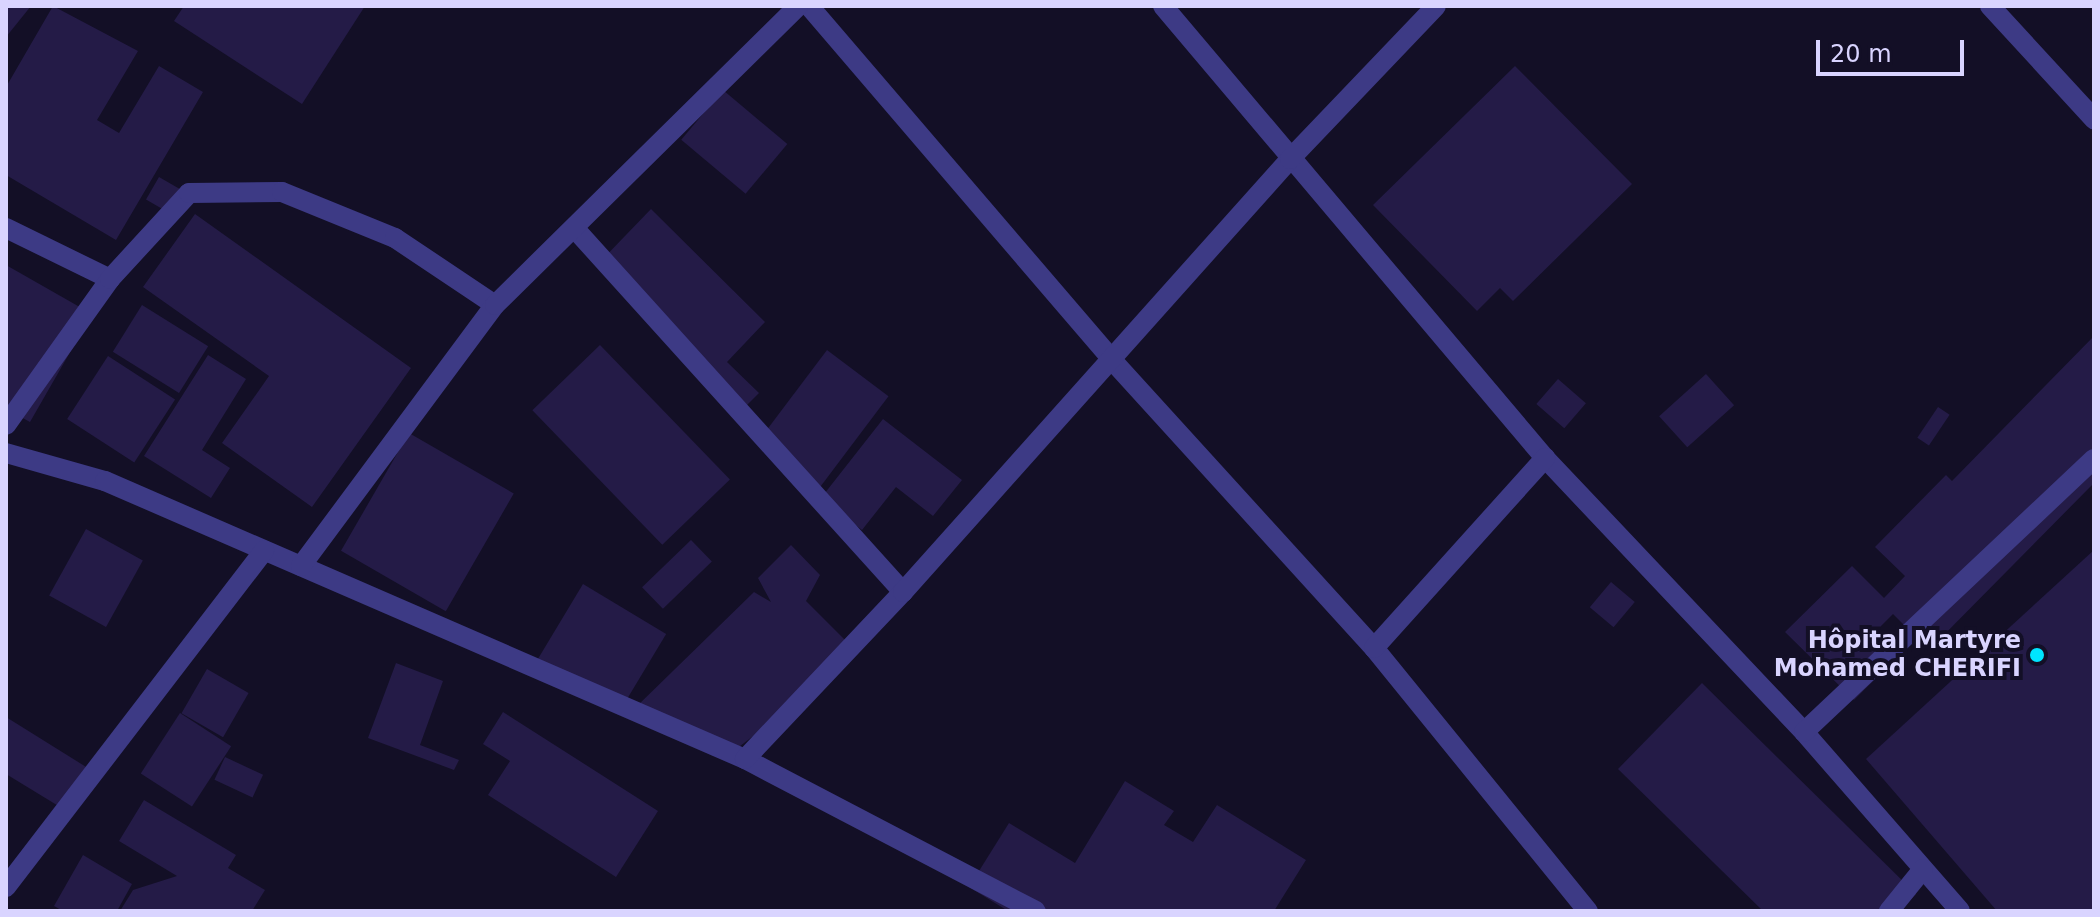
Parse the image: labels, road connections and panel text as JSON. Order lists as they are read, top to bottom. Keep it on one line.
{"places":["Hôpital Martyre Mohamed CHERIFI"],"scale_bar":"20 m"}
